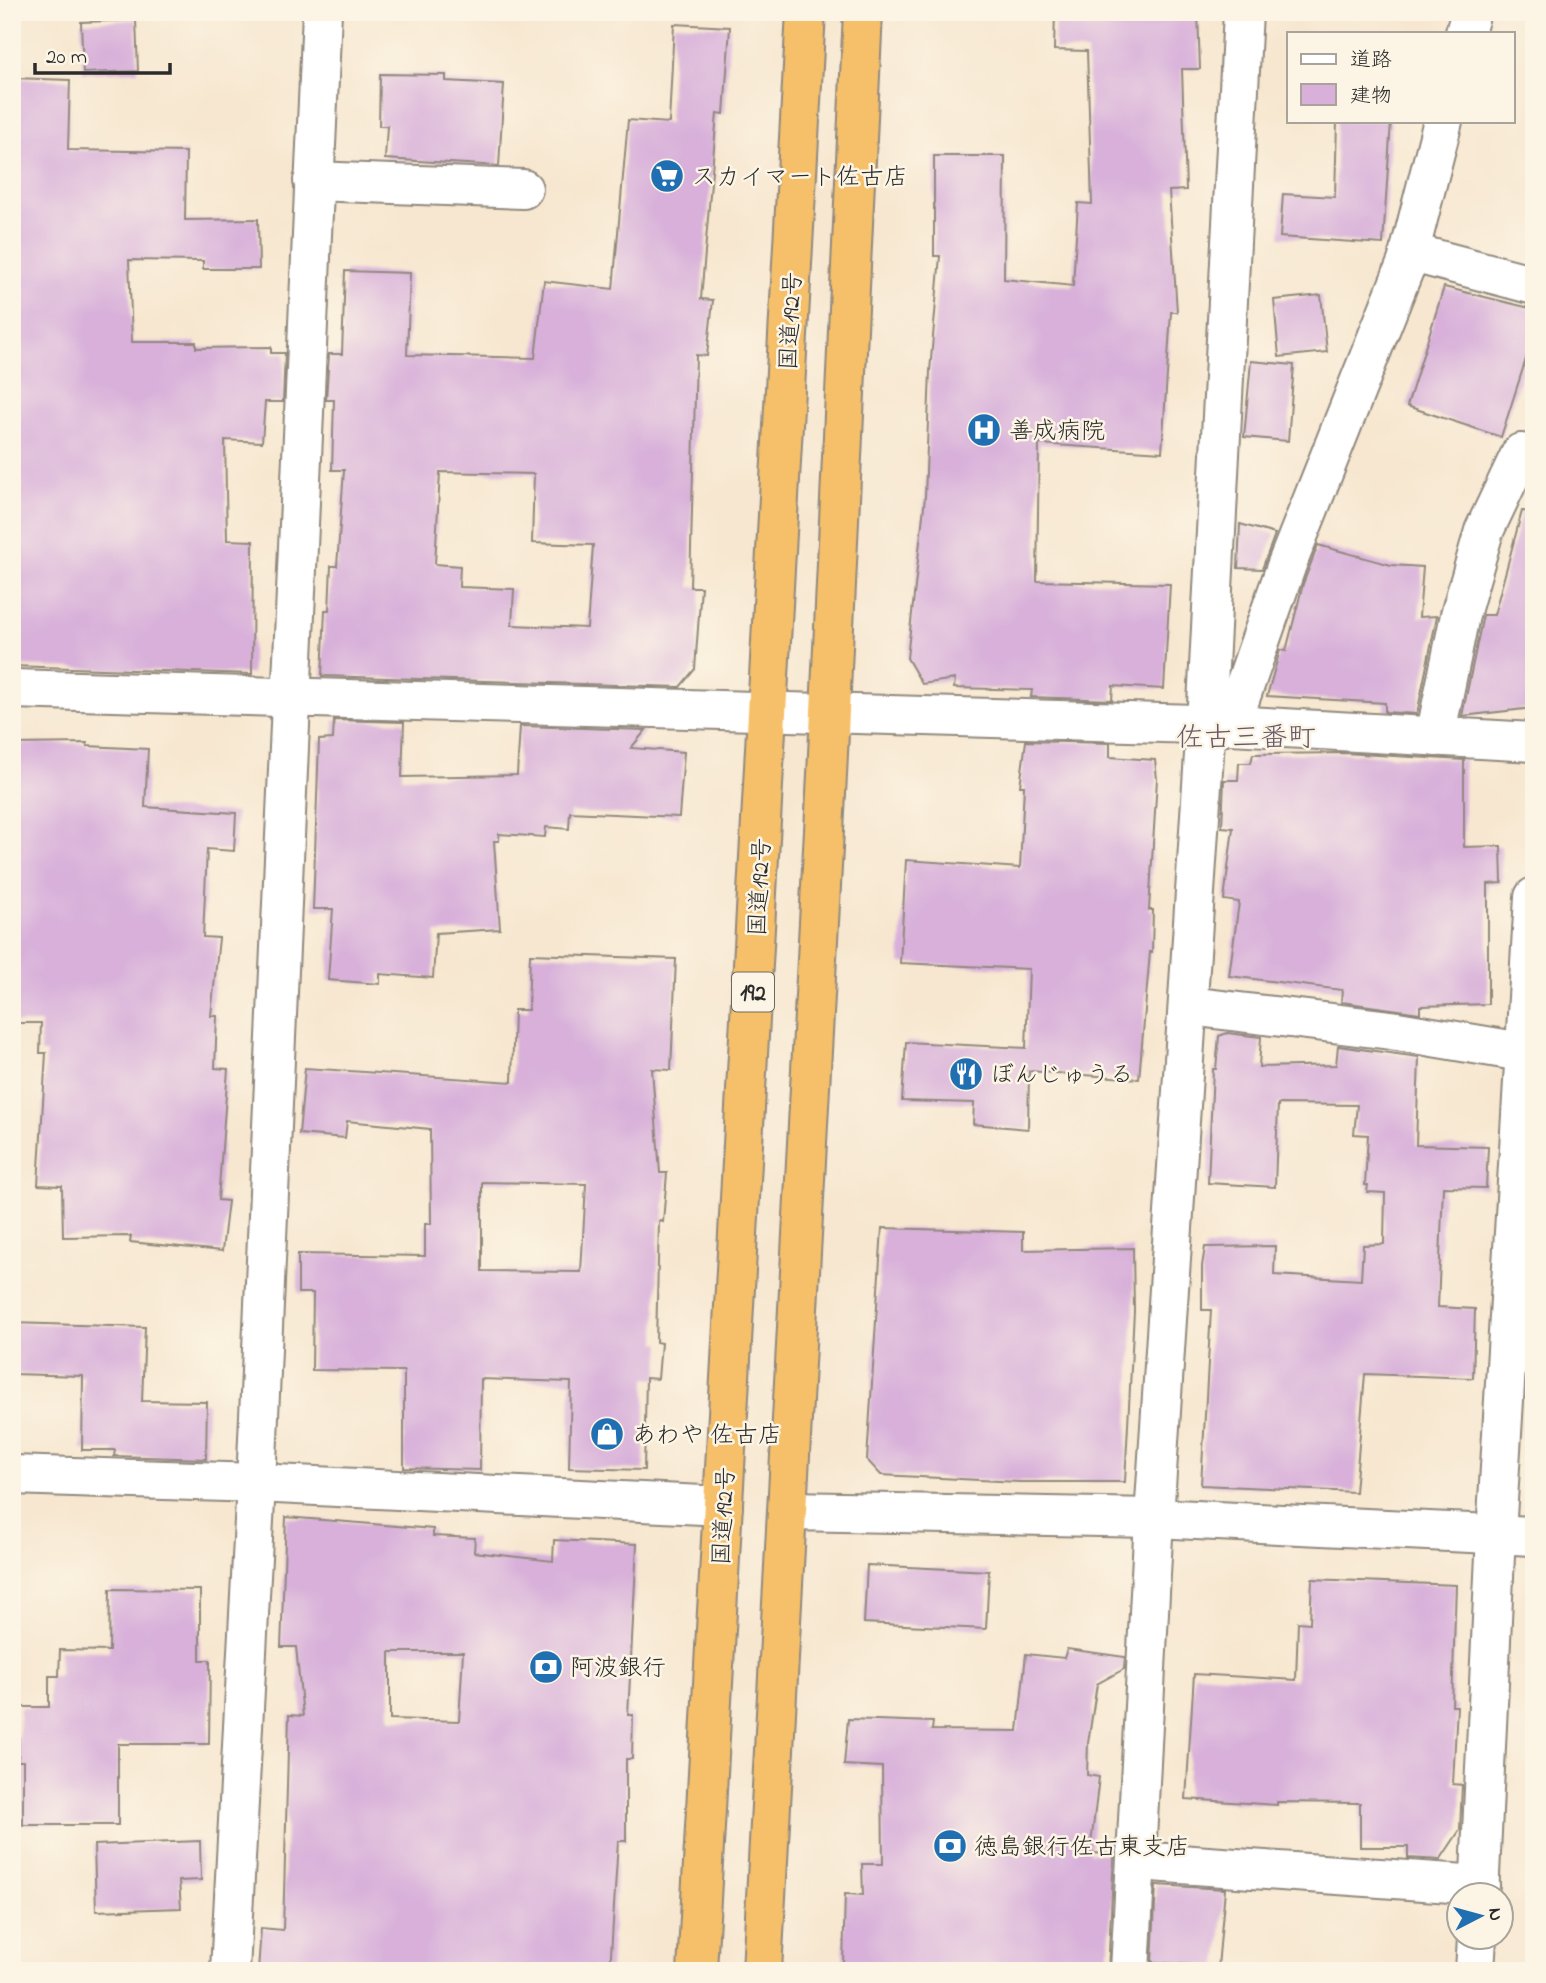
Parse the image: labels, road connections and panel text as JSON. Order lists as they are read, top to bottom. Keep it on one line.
{"streets":{"highway":["国道192号","192"]},"districts":["佐古三番町"],"places":{"supermarket":["スカイマート佐古店"],"hospital":["善成病院"],"restaurant":["ぼんじゅうる"],"shop":["あわや 佐古店"],"bank":["阿波銀行","徳島銀行佐古東支店"]},"legend":["道路","建物"],"scale_bar":"20 m","north":"right"}
